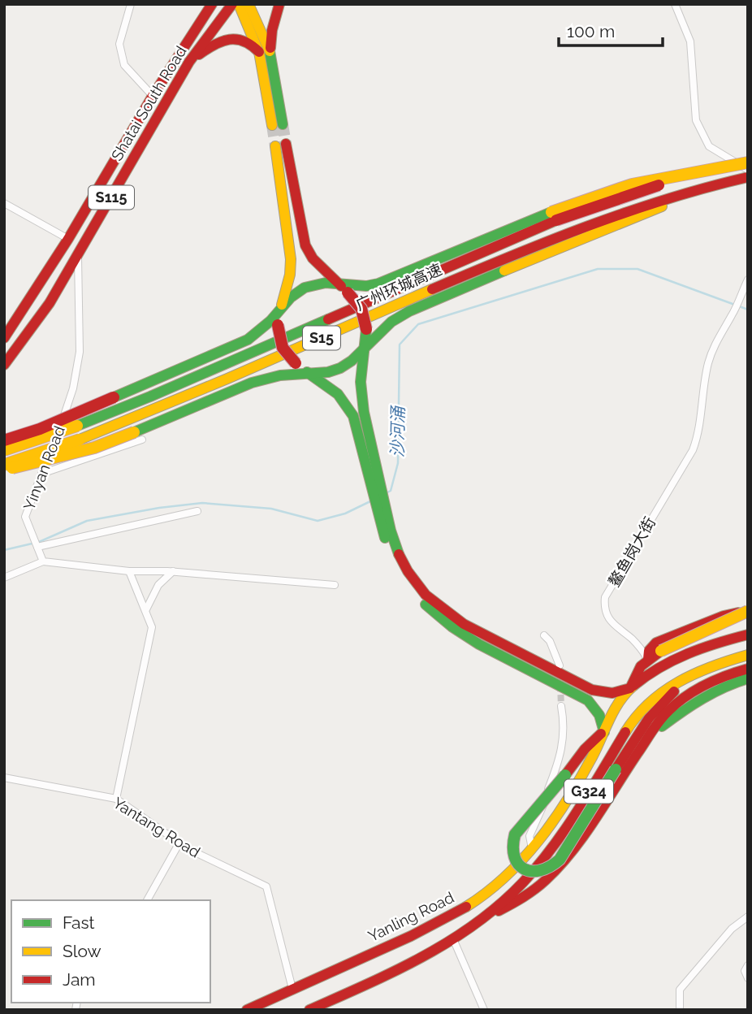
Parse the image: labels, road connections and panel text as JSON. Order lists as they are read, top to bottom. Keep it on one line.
{"streets":{"main road":["Shatai South Road","S115","广州环城高速","S15","G324","Yanling Road"],"street":["Yinyan Road","鳌鱼岗大街","Yantang Road"]},"crossings":[["Shatai South Road","Yinyan Road"],["Yantang Road","Yanling Road"]],"water":["沙河涌"],"legend":["Fast","Slow","Jam"],"scale_bar":"100 m"}
